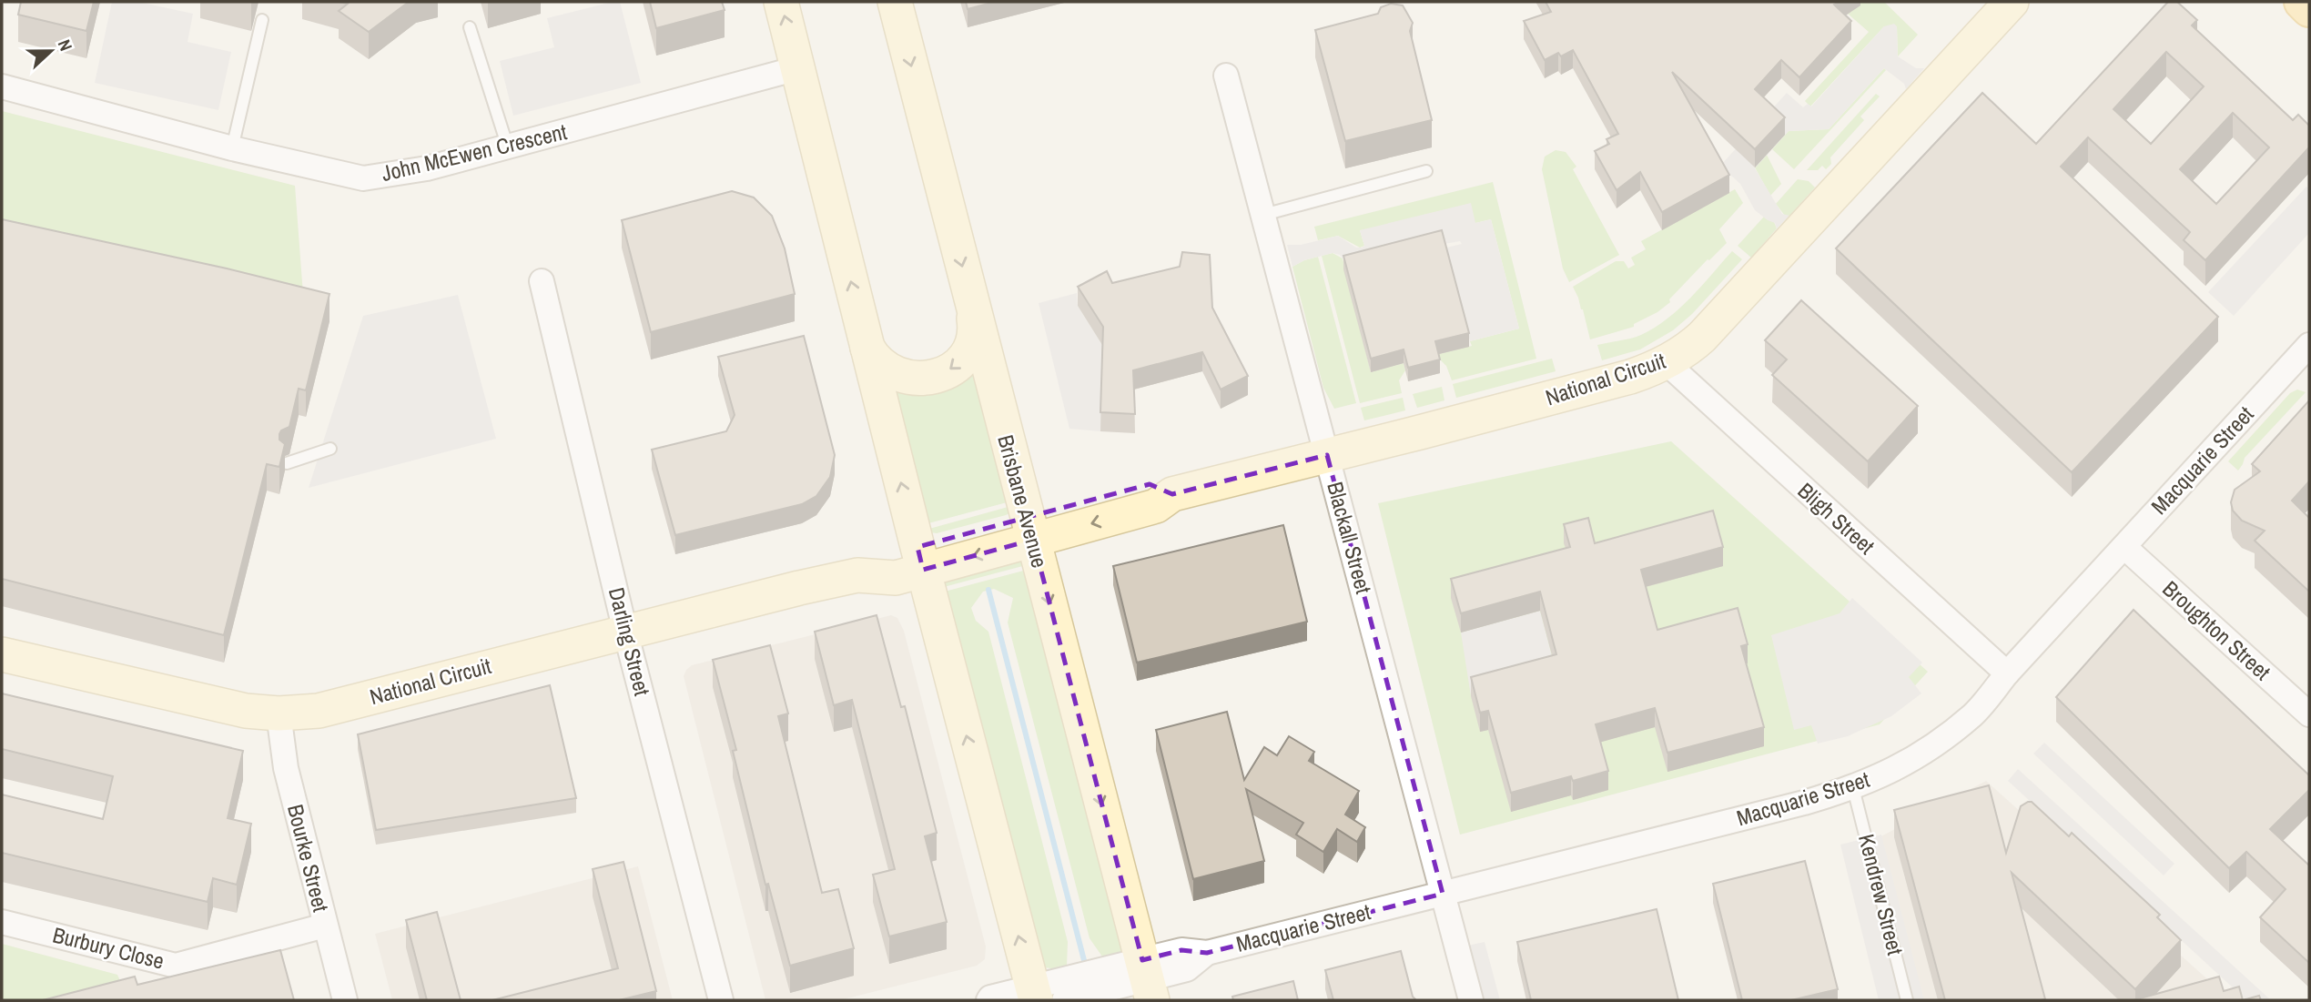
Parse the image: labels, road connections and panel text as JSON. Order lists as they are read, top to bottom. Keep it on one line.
{"streets":{"street":["John McEwen Crescent","National Circuit","Macquarie Street","Brisbane Avenue","Bligh Street","Blackall Street","Broughton Street","Darling Street","Bourke Street","Burbury Close"],"lane":["Kendrew Street"]},"crossings":[["National Circuit","Brisbane Avenue"],["National Circuit","Bligh Street"],["National Circuit","Blackall Street"],["National Circuit","Darling Street"],["National Circuit","Bourke Street"],["Macquarie Street","Brisbane Avenue"],["Macquarie Street","Bligh Street"],["Macquarie Street","Blackall Street"],["Macquarie Street","Broughton Street"],["Macquarie Street","Kendrew Street"],["Bourke Street","Burbury Close"]],"north":"right"}
